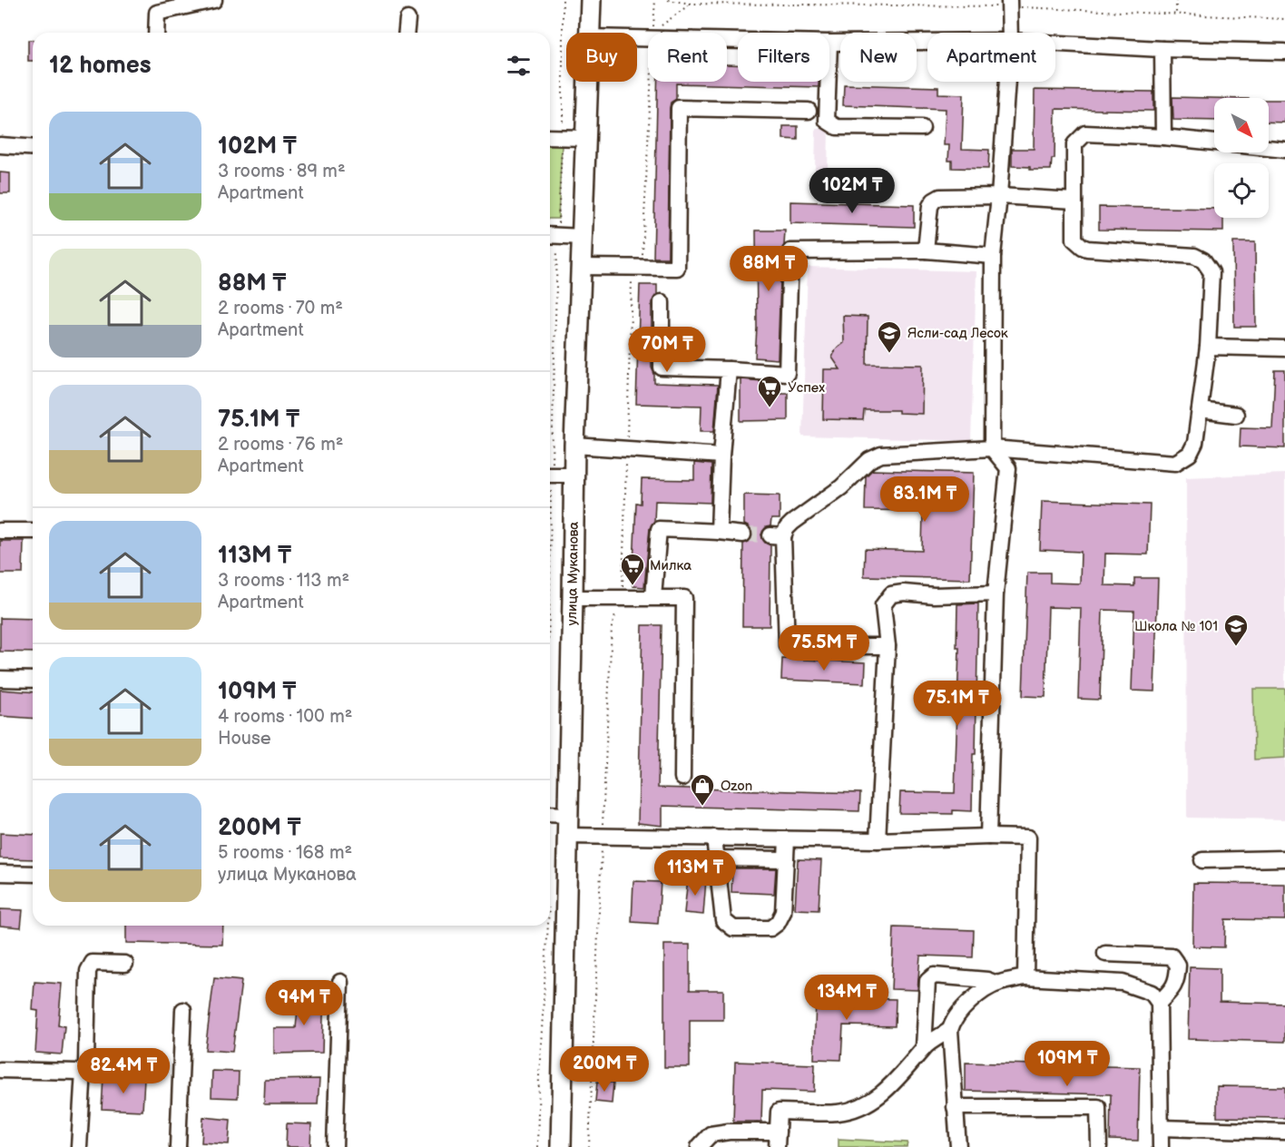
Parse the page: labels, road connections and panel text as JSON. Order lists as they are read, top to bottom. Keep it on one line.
{"streets":{"main road":["улица Муканова"]},"places":{"school or university":["Ясли-сад Лесок","Школа № 101"],"supermarket":["Успех","Милка"],"shop":["Ozon"]},"north":"bottom right","page":{"chip":["Buy","Rent","Filters","New","Apartment"],"heading":"12 homes","list":[{"name":"102M ₸","note":"3 rooms · 89 m² · Apartment"},{"name":"88M ₸","note":"2 rooms · 70 m² · Apartment"},{"name":"75.1M ₸","note":"2 rooms · 76 m² · Apartment"},{"name":"113M ₸","note":"3 rooms · 113 m² · Apartment"},{"name":"109M ₸","note":"4 rooms · 100 m² · House"},{"name":"200M ₸","note":"5 rooms · 168 m² · улица Муканова"}],"price":["102M ₸","88M ₸","70M ₸","83.1M ₸","75.5M ₸","75.1M ₸","113M ₸","134M ₸","94M ₸","109M ₸","200M ₸","82.4M ₸"]}}
